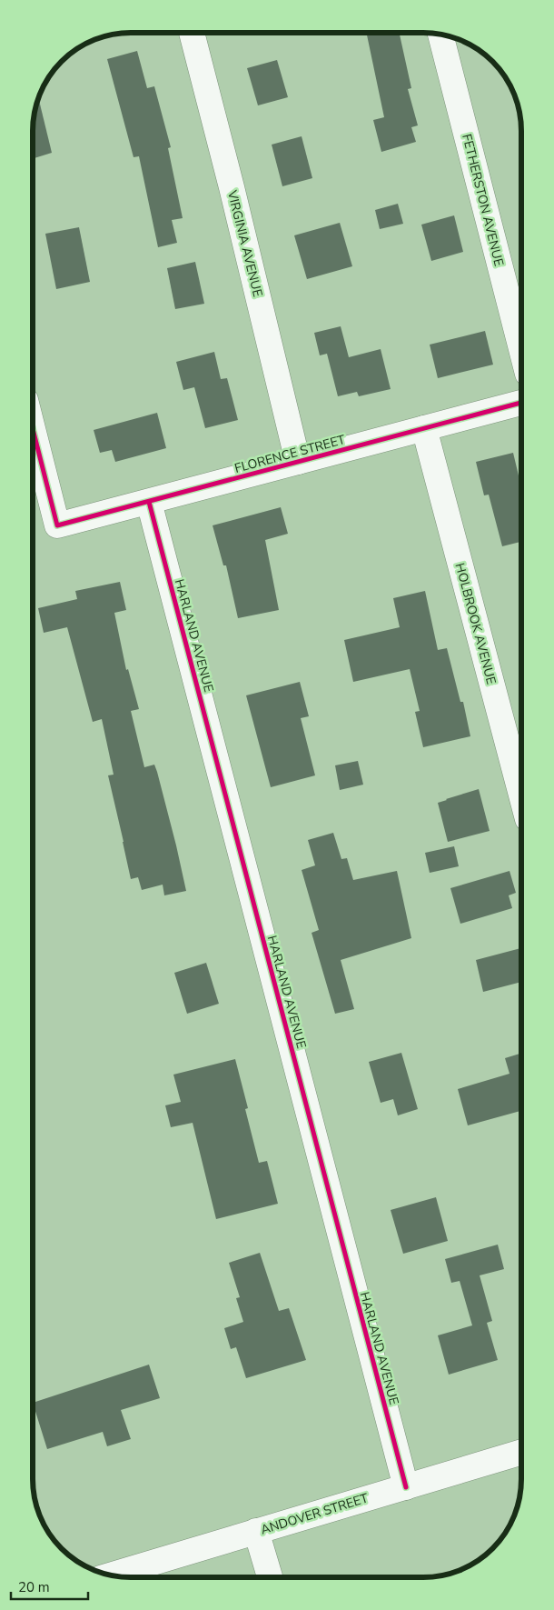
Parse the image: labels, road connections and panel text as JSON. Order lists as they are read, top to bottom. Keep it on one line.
{"streets":{"street":["FETHERSTON AVENUE","VIRGINIA AVENUE","FLORENCE STREET","HOLBROOK AVENUE","HARLAND AVENUE","ANDOVER STREET"]},"crossings":[["VIRGINIA AVENUE","FLORENCE STREET"],["FLORENCE STREET","HOLBROOK AVENUE"],["FLORENCE STREET","HARLAND AVENUE"],["HARLAND AVENUE","ANDOVER STREET"]],"scale_bar":"20 m"}
